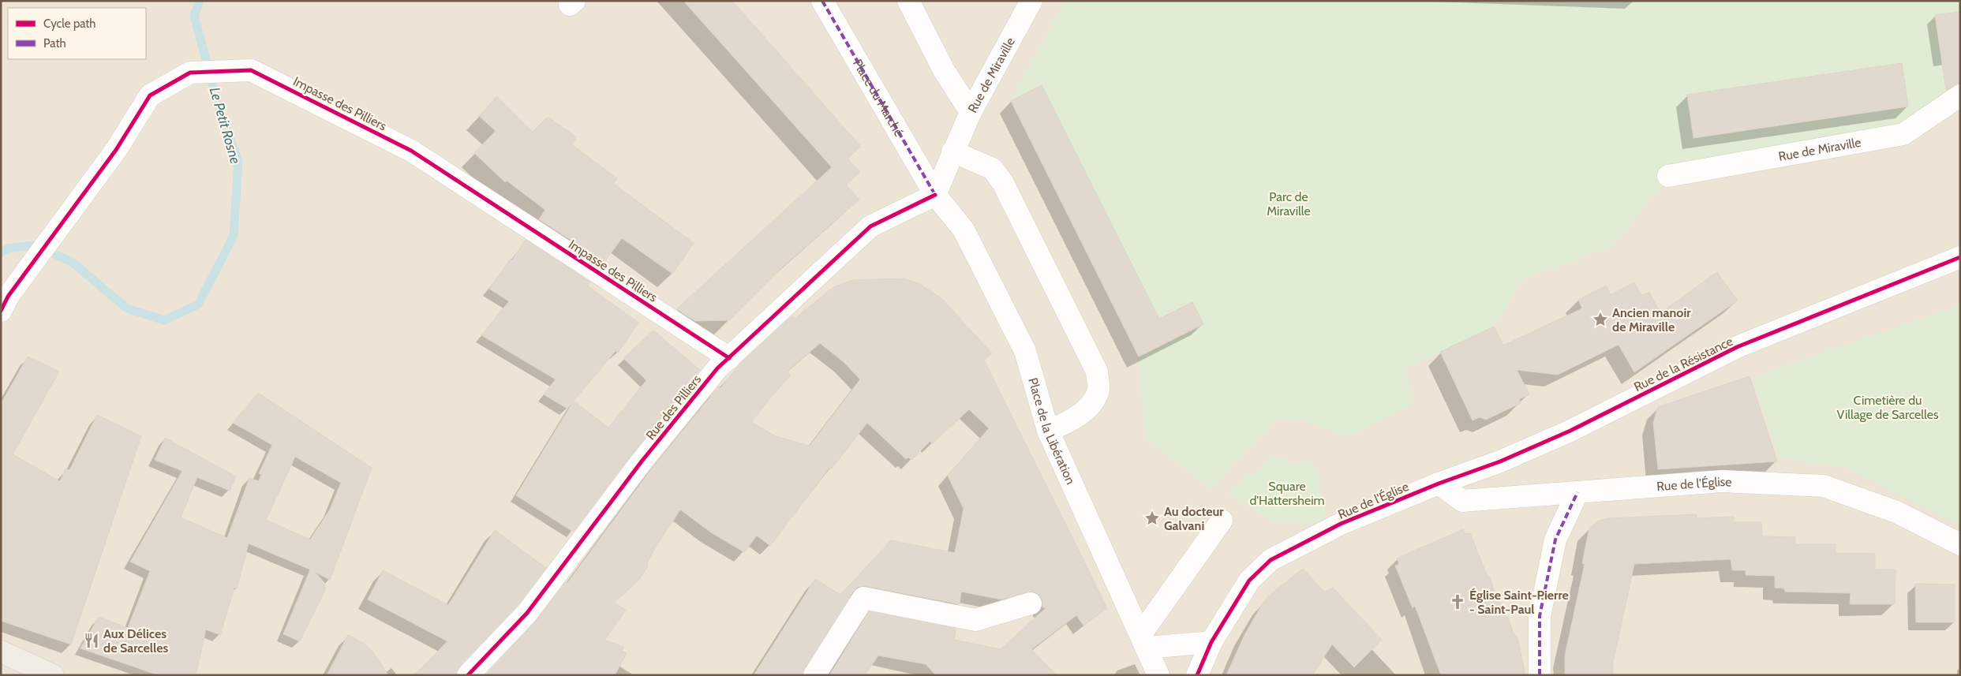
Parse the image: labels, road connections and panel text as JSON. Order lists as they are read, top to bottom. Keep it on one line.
{"streets":{"street":["Rue de Miraville","Place du Marché","Impasse des Pilliers","Rue de la Résistance","Rue des Pilliers","Place de la Libération","Rue de l'Église"]},"crossings":[["Rue de Miraville","Place du Marché"],["Rue de Miraville","Rue des Pilliers"],["Rue de Miraville","Place de la Libération"],["Place du Marché","Rue des Pilliers"],["Place du Marché","Place de la Libération"],["Impasse des Pilliers","Rue des Pilliers"],["Rue de la Résistance","Rue de l'Église"],["Rue des Pilliers","Place de la Libération"]],"water":["Le Petit Rosne"],"parks":["Parc de Miraville","Cimetière du Village de Sarcelles","Square d'Hattersheim"],"places":{"place":["Ancien manoir de Miraville","Au docteur Galvani"],"church":["Église Saint-Pierre - Saint-Paul"],"restaurant":["Aux Délices de Sarcelles"]},"legend":["Cycle path","Path"]}
